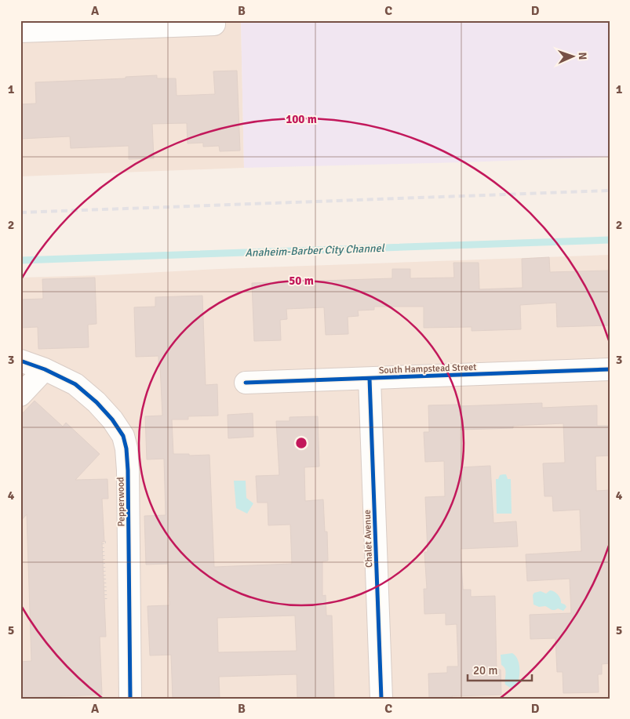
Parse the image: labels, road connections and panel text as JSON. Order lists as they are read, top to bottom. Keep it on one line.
{"streets":{"street":["South Hampstead Street","Pepperwood","Chalet Avenue"]},"crossings":[["South Hampstead Street","Chalet Avenue"]],"water":["Anaheim-Barber City Channel"],"scale_bar":"20 m","north":"right","grid":{"columns":["A","B","C","D"],"rows":["1","2","3","4","5"]},"rings":["100 m","50 m"]}
